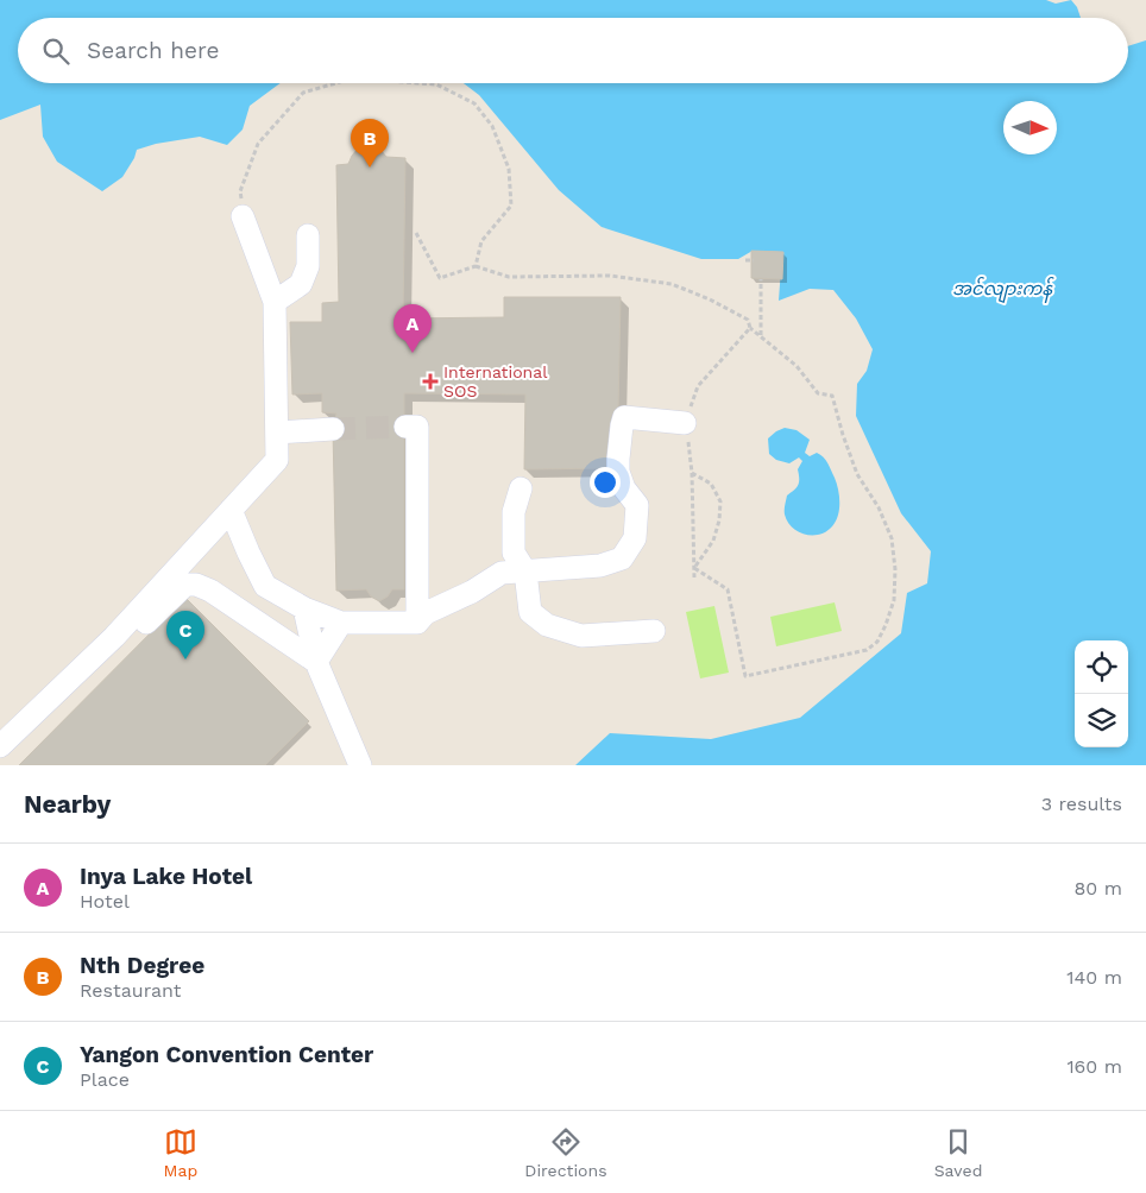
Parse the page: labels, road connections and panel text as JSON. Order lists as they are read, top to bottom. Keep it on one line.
{"water":["အင်လျားကန်"],"places":{"health":["International SOS"]},"north":"right","page":{"search":"Search here","pins":["B","A","C"],"heading":["Nearby","3 results"],"list":[{"mark":"A","name":"Inya Lake Hotel","note":"Hotel","value":"80 m"},{"mark":"B","name":"Nth Degree","note":"Restaurant","value":"140 m"},{"mark":"C","name":"Yangon Convention Center","note":"Place","value":"160 m"}],"nav":["Map","Directions","Saved"]}}
